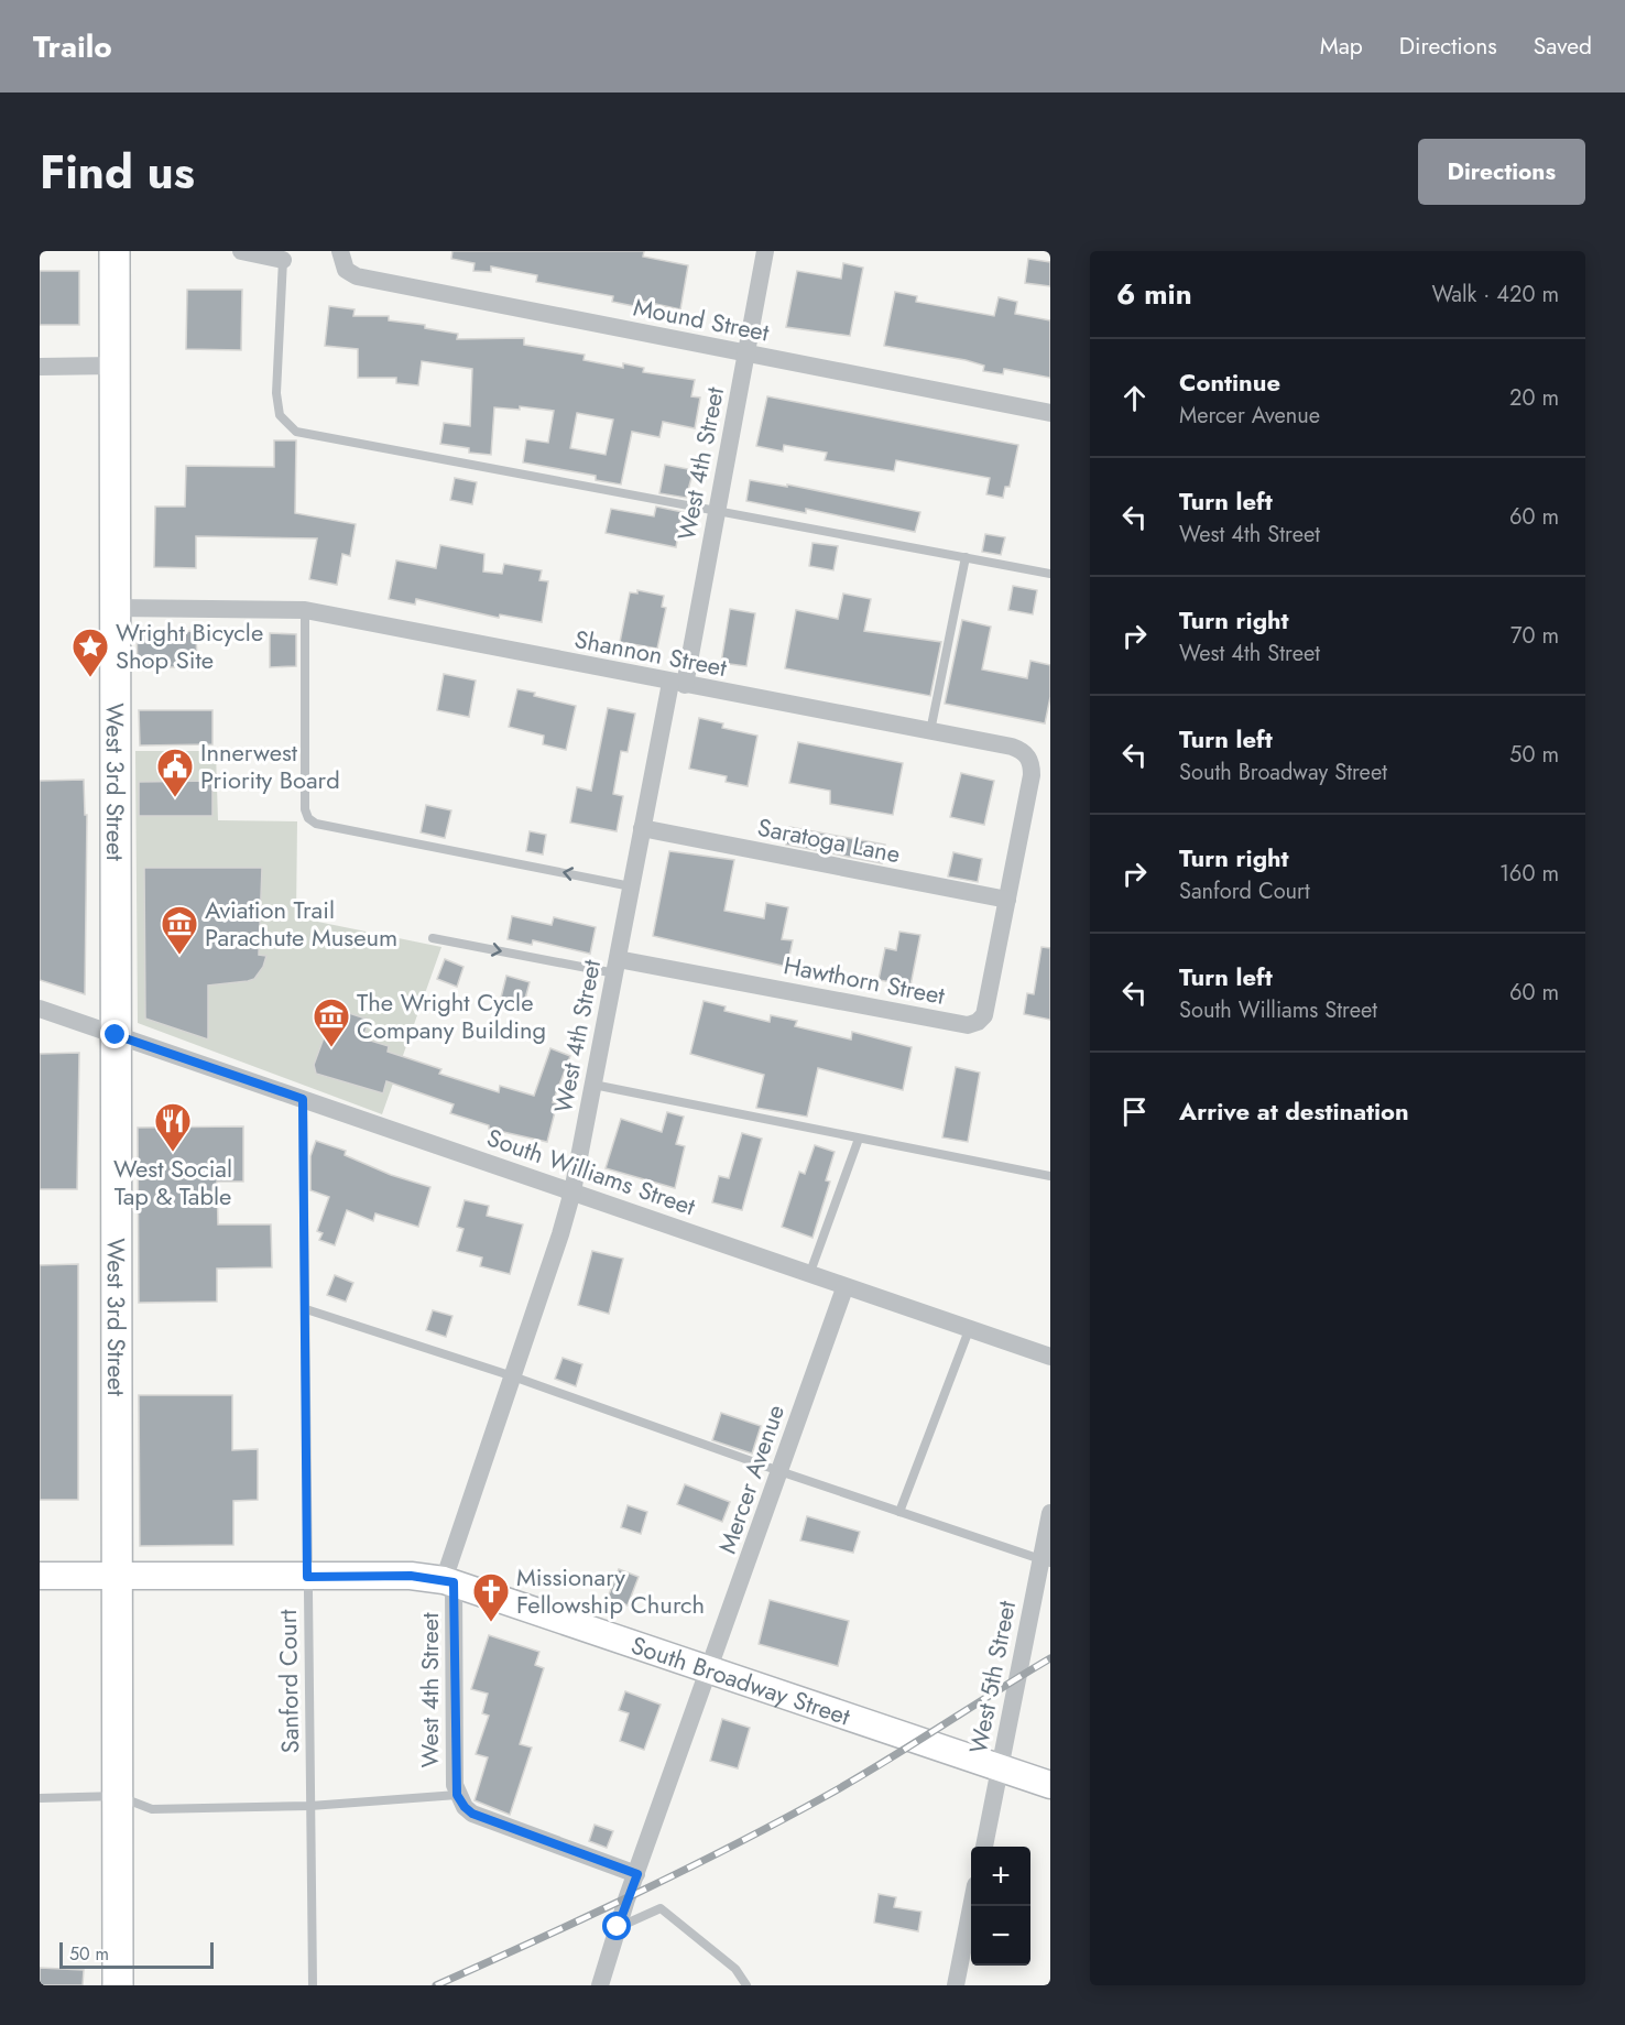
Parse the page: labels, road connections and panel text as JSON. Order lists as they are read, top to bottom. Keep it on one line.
{"streets":{"main road":["West 3rd Street"],"street":["Mound Street","West 4th Street","Shannon Street","Saratoga Lane","Hawthorn Street","South Williams Street","Mercer Avenue","West 5th Street","South Broadway Street"],"lane":["Sanford Court"]},"crossings":[["Mound Street","West 4th Street"],["West 4th Street","Shannon Street"],["West 4th Street","Saratoga Lane"],["West 4th Street","Hawthorn Street"],["West 4th Street","South Williams Street"],["West 4th Street","Mercer Avenue"],["West 4th Street","South Broadway Street"],["Shannon Street","West 3rd Street"],["Shannon Street","Saratoga Lane"],["Shannon Street","Hawthorn Street"],["West 3rd Street","South Williams Street"],["West 3rd Street","South Broadway Street"],["Saratoga Lane","Hawthorn Street"],["South Williams Street","Mercer Avenue"],["South Williams Street","Sanford Court"],["Mercer Avenue","South Broadway Street"],["West 5th Street","South Broadway Street"],["South Broadway Street","Sanford Court"]],"places":{"place":["Wright Bicycle Shop Site"],"public building":["Innerwest Priority Board"],"museum":["Aviation Trail Parachute Museum","The Wright Cycle Company Building"],"restaurant":["West Social Tap & Table"],"church":["Missionary Fellowship Church"]},"scale_bar":"50 m","page":{"header":"Trailo","nav":["Map","Directions","Saved"],"title":"Find us","buttons":"Directions","heading":["6 min","Walk · 420 m"],"list":[["Continue","Mercer Avenue","20 m"],["Turn left","West 4th Street","60 m"],["Turn right","West 4th Street","70 m"],["Turn left","South Broadway Street","50 m"],["Turn right","Sanford Court","160 m"],["Turn left","South Williams Street","60 m"],"Arrive at destination"],"map_buttons":["+","−"],"scale":"50 m"}}
